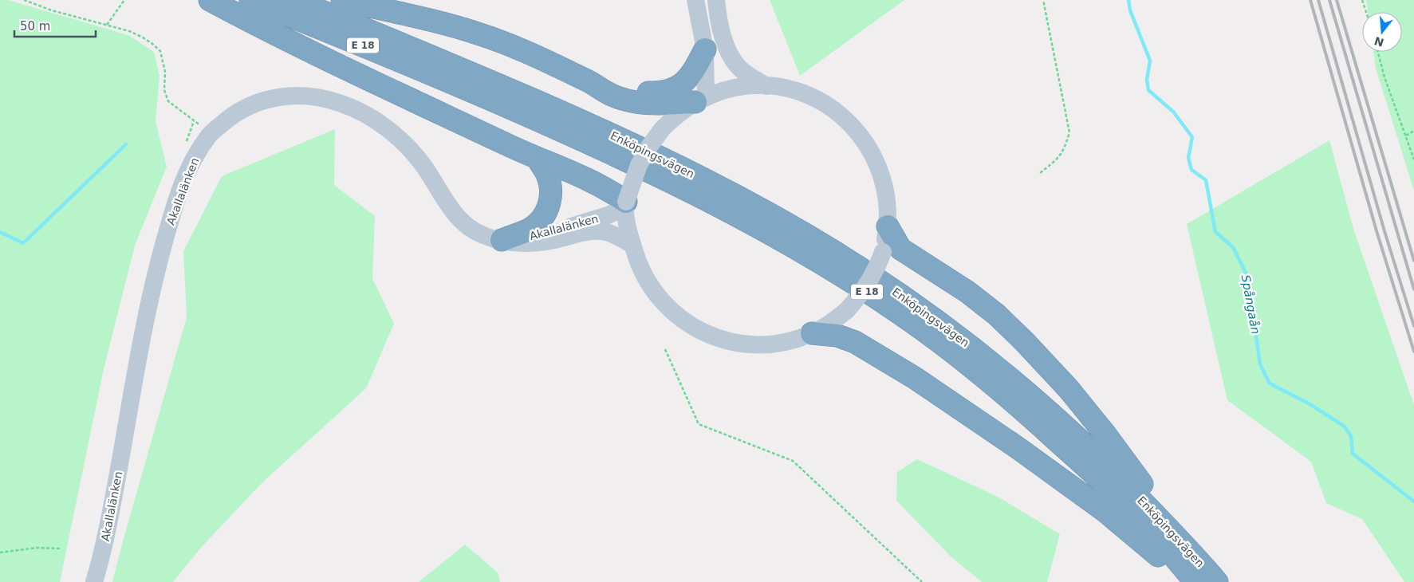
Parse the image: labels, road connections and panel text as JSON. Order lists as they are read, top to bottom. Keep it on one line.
{"streets":{"highway":["E 18","Enköpingsvägen"],"main road":["Akallalänken"]},"crossings":[["E 18","Enköpingsvägen"]],"water":["Spångaån"],"scale_bar":"50 m","north":"bottom"}
